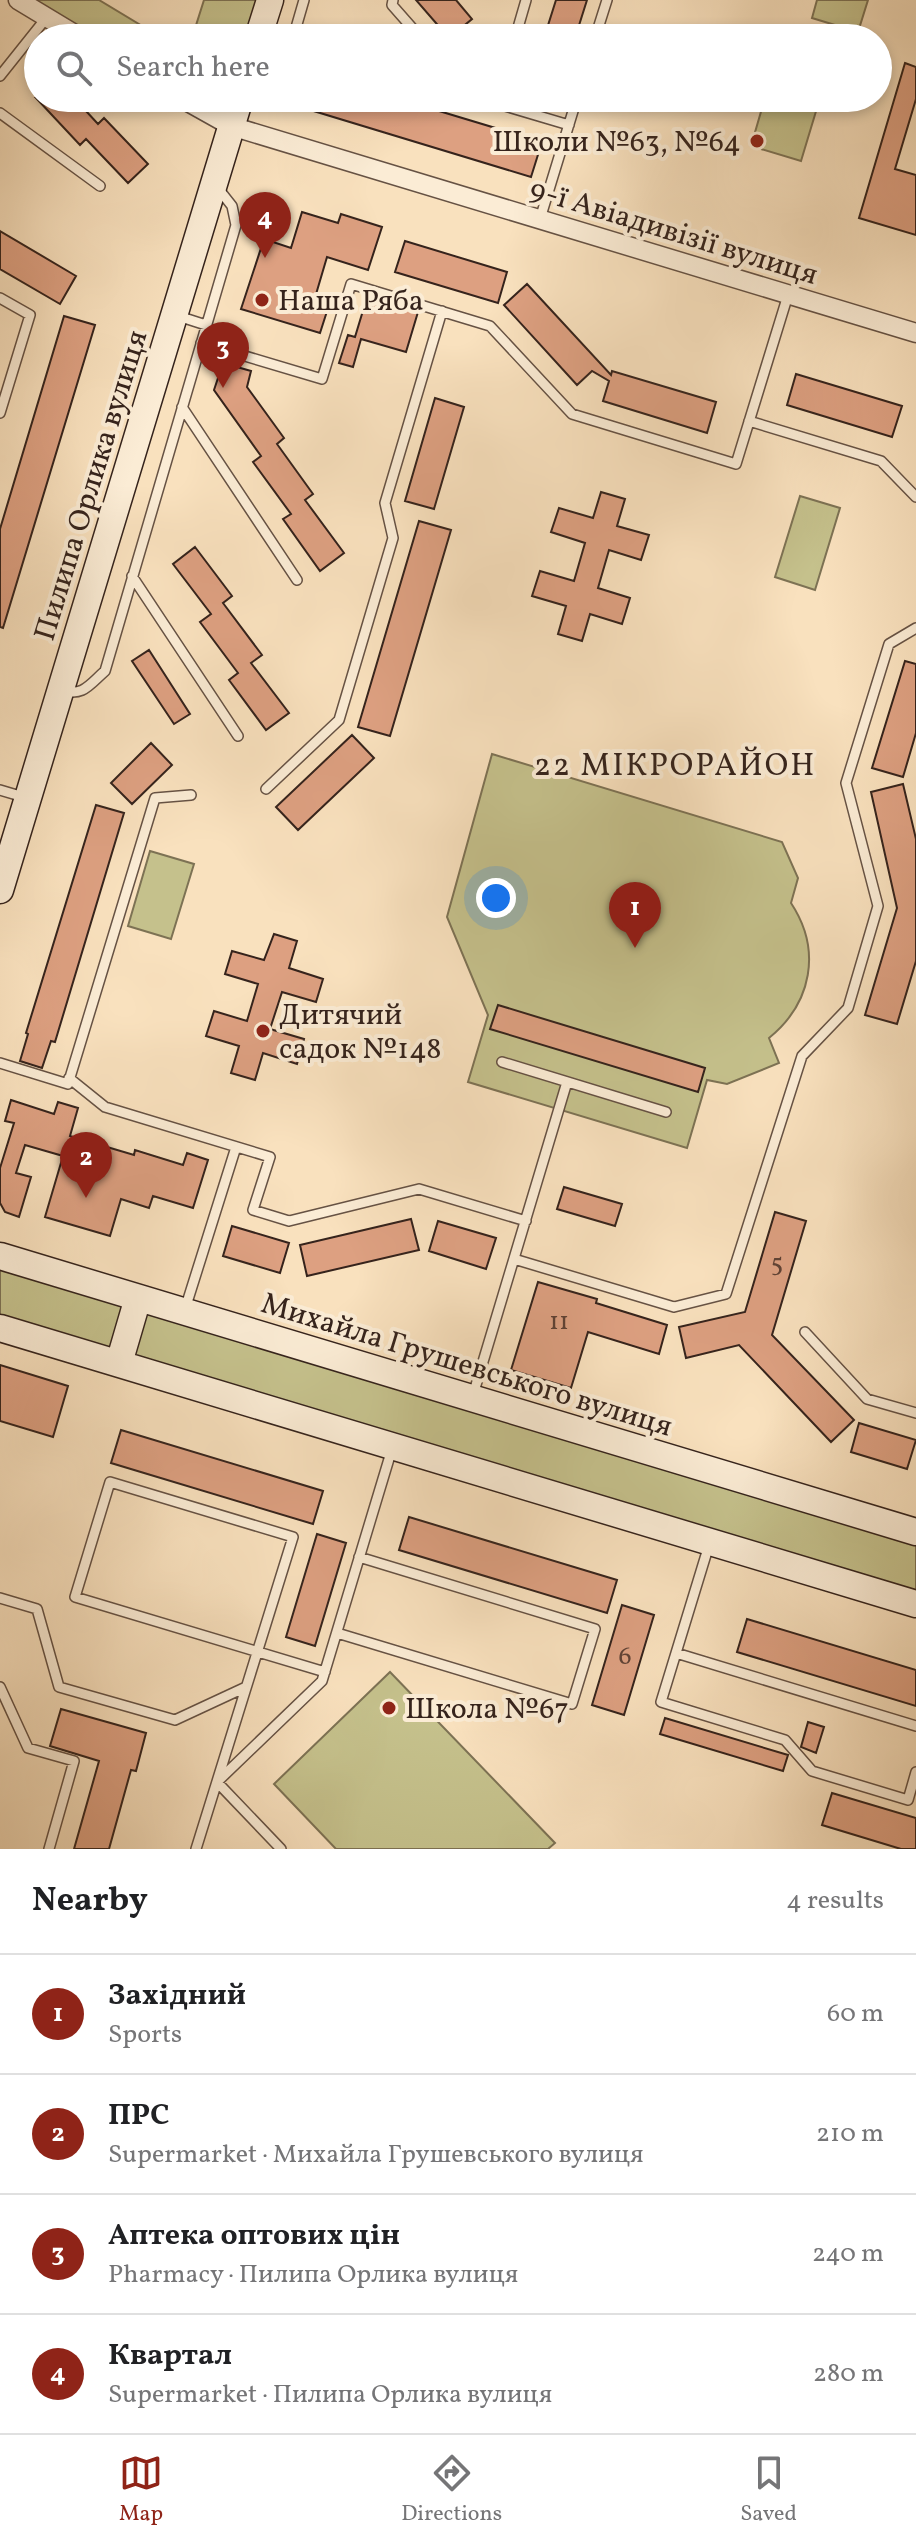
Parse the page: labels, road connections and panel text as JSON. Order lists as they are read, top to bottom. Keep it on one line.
{"streets":{"street":["9-ї Авіадивізії вулиця","Пилипа Орлика вулиця","Михайла Грушевського вулиця"]},"crossings":[["9-ї Авіадивізії вулиця","Пилипа Орлика вулиця"]],"districts":["22 МІКРОРАЙОН"],"places":["Школи №63, №64","Наша Ряба","Дитячий садок №148","Школа №67"],"house_numbers":["5","11","6"],"page":{"search":"Search here","pins":["4","3","1","2"],"heading":["Nearby","4 results"],"list":[{"mark":"1","name":"Західний","note":"Sports","value":"60 m"},{"mark":"2","name":"ПРС","note":"Supermarket · Михайла Грушевського вулиця","value":"210 m"},{"mark":"3","name":"Аптека оптових цін","note":"Pharmacy · Пилипа Орлика вулиця","value":"240 m"},{"mark":"4","name":"Квартал","note":"Supermarket · Пилипа Орлика вулиця","value":"280 m"}],"nav":["Map","Directions","Saved"]}}
